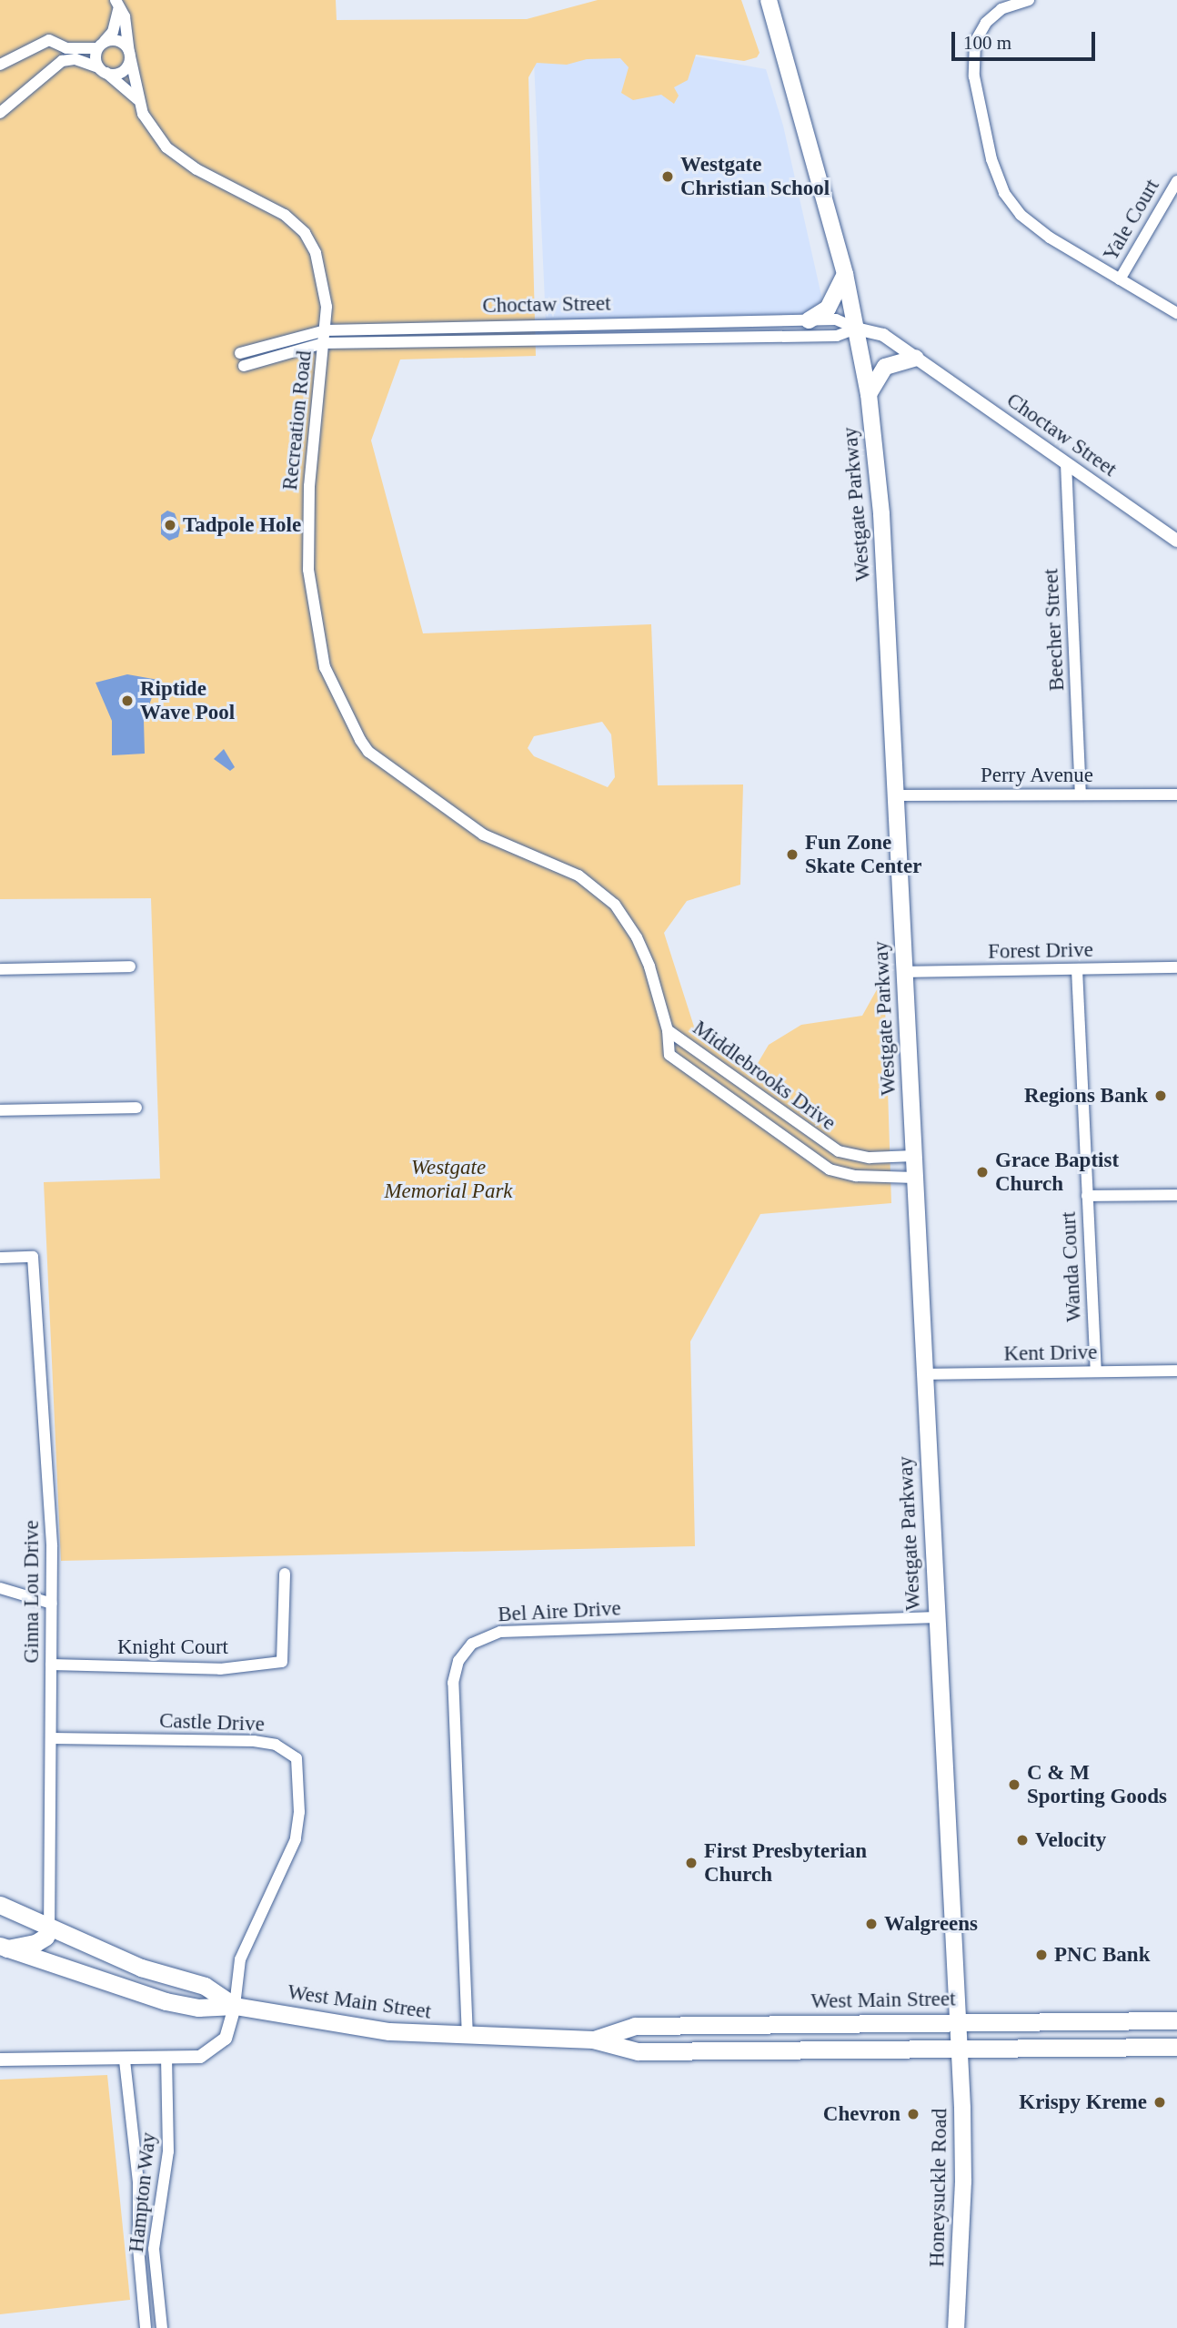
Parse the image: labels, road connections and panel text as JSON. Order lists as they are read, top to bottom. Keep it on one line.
{"streets":{"highway":["West Main Street"],"main road":["Westgate Parkway","Honeysuckle Road"],"street":["Yale Court","Choctaw Street","Recreation Road","Beecher Street","Perry Avenue","Forest Drive","Middlebrooks Drive","Wanda Court","Kent Drive","Ginna Lou Drive","Bel Aire Drive","Knight Court","Castle Drive","Hampton Way"]},"crossings":[["Choctaw Street","Recreation Road"],["Choctaw Street","Westgate Parkway"],["Choctaw Street","Beecher Street"],["Recreation Road","Middlebrooks Drive"],["Westgate Parkway","Perry Avenue"],["Westgate Parkway","Forest Drive"],["Westgate Parkway","Middlebrooks Drive"],["Westgate Parkway","Kent Drive"],["Westgate Parkway","Bel Aire Drive"],["Westgate Parkway","West Main Street"],["Westgate Parkway","Honeysuckle Road"],["Beecher Street","Perry Avenue"],["Forest Drive","Wanda Court"],["Wanda Court","Kent Drive"],["Ginna Lou Drive","Knight Court"],["Ginna Lou Drive","Castle Drive"],["Ginna Lou Drive","West Main Street"],["Bel Aire Drive","West Main Street"],["Castle Drive","West Main Street"],["West Main Street","Honeysuckle Road"]],"parks":["Westgate Memorial Park"],"places":["Westgate Christian School","Tadpole Hole","Riptide Wave Pool","Fun Zone Skate Center","Regions Bank","Grace Baptist Church","C & M Sporting Goods","Velocity","First Presbyterian Church","Walgreens","PNC Bank","Krispy Kreme","Chevron"],"scale_bar":"100 m"}
